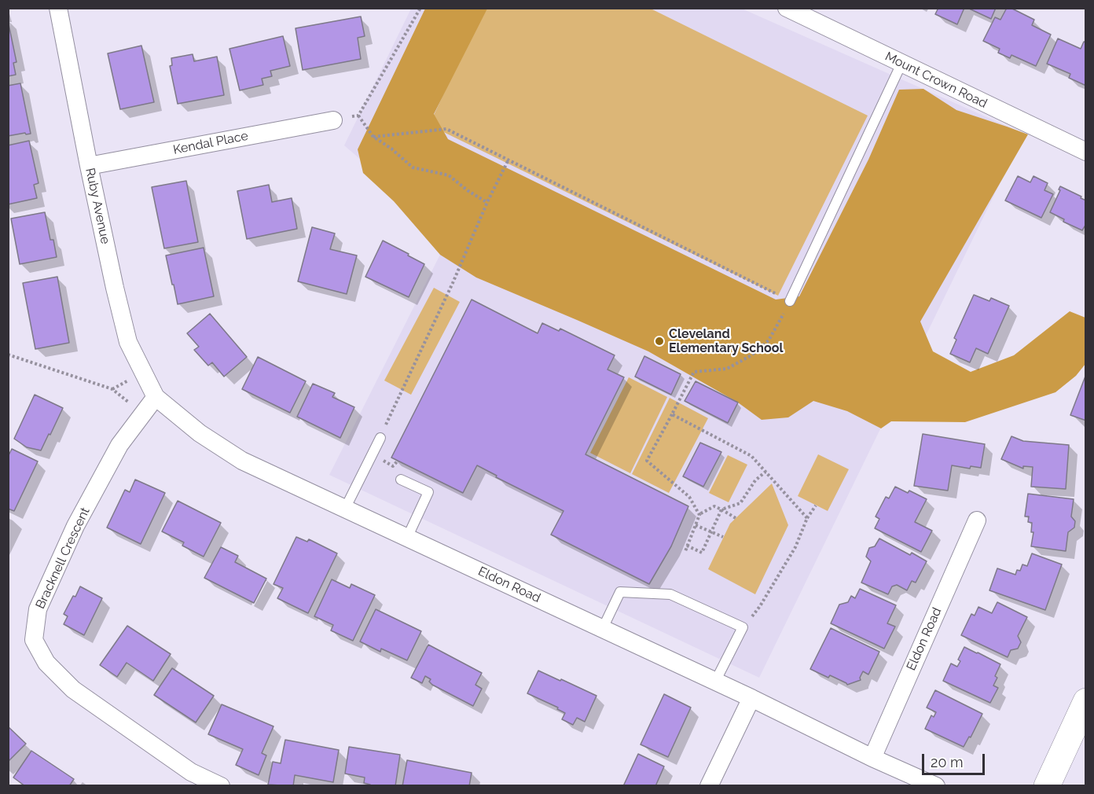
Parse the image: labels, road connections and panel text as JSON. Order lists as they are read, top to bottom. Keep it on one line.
{"streets":{"street":["Mount Crown Road","Kendal Place","Ruby Avenue","Bracknell Crescent","Eldon Road"]},"crossings":[["Kendal Place","Ruby Avenue"],["Ruby Avenue","Bracknell Crescent"],["Ruby Avenue","Eldon Road"],["Bracknell Crescent","Eldon Road"]],"places":["Cleveland Elementary School"],"scale_bar":"20 m"}
